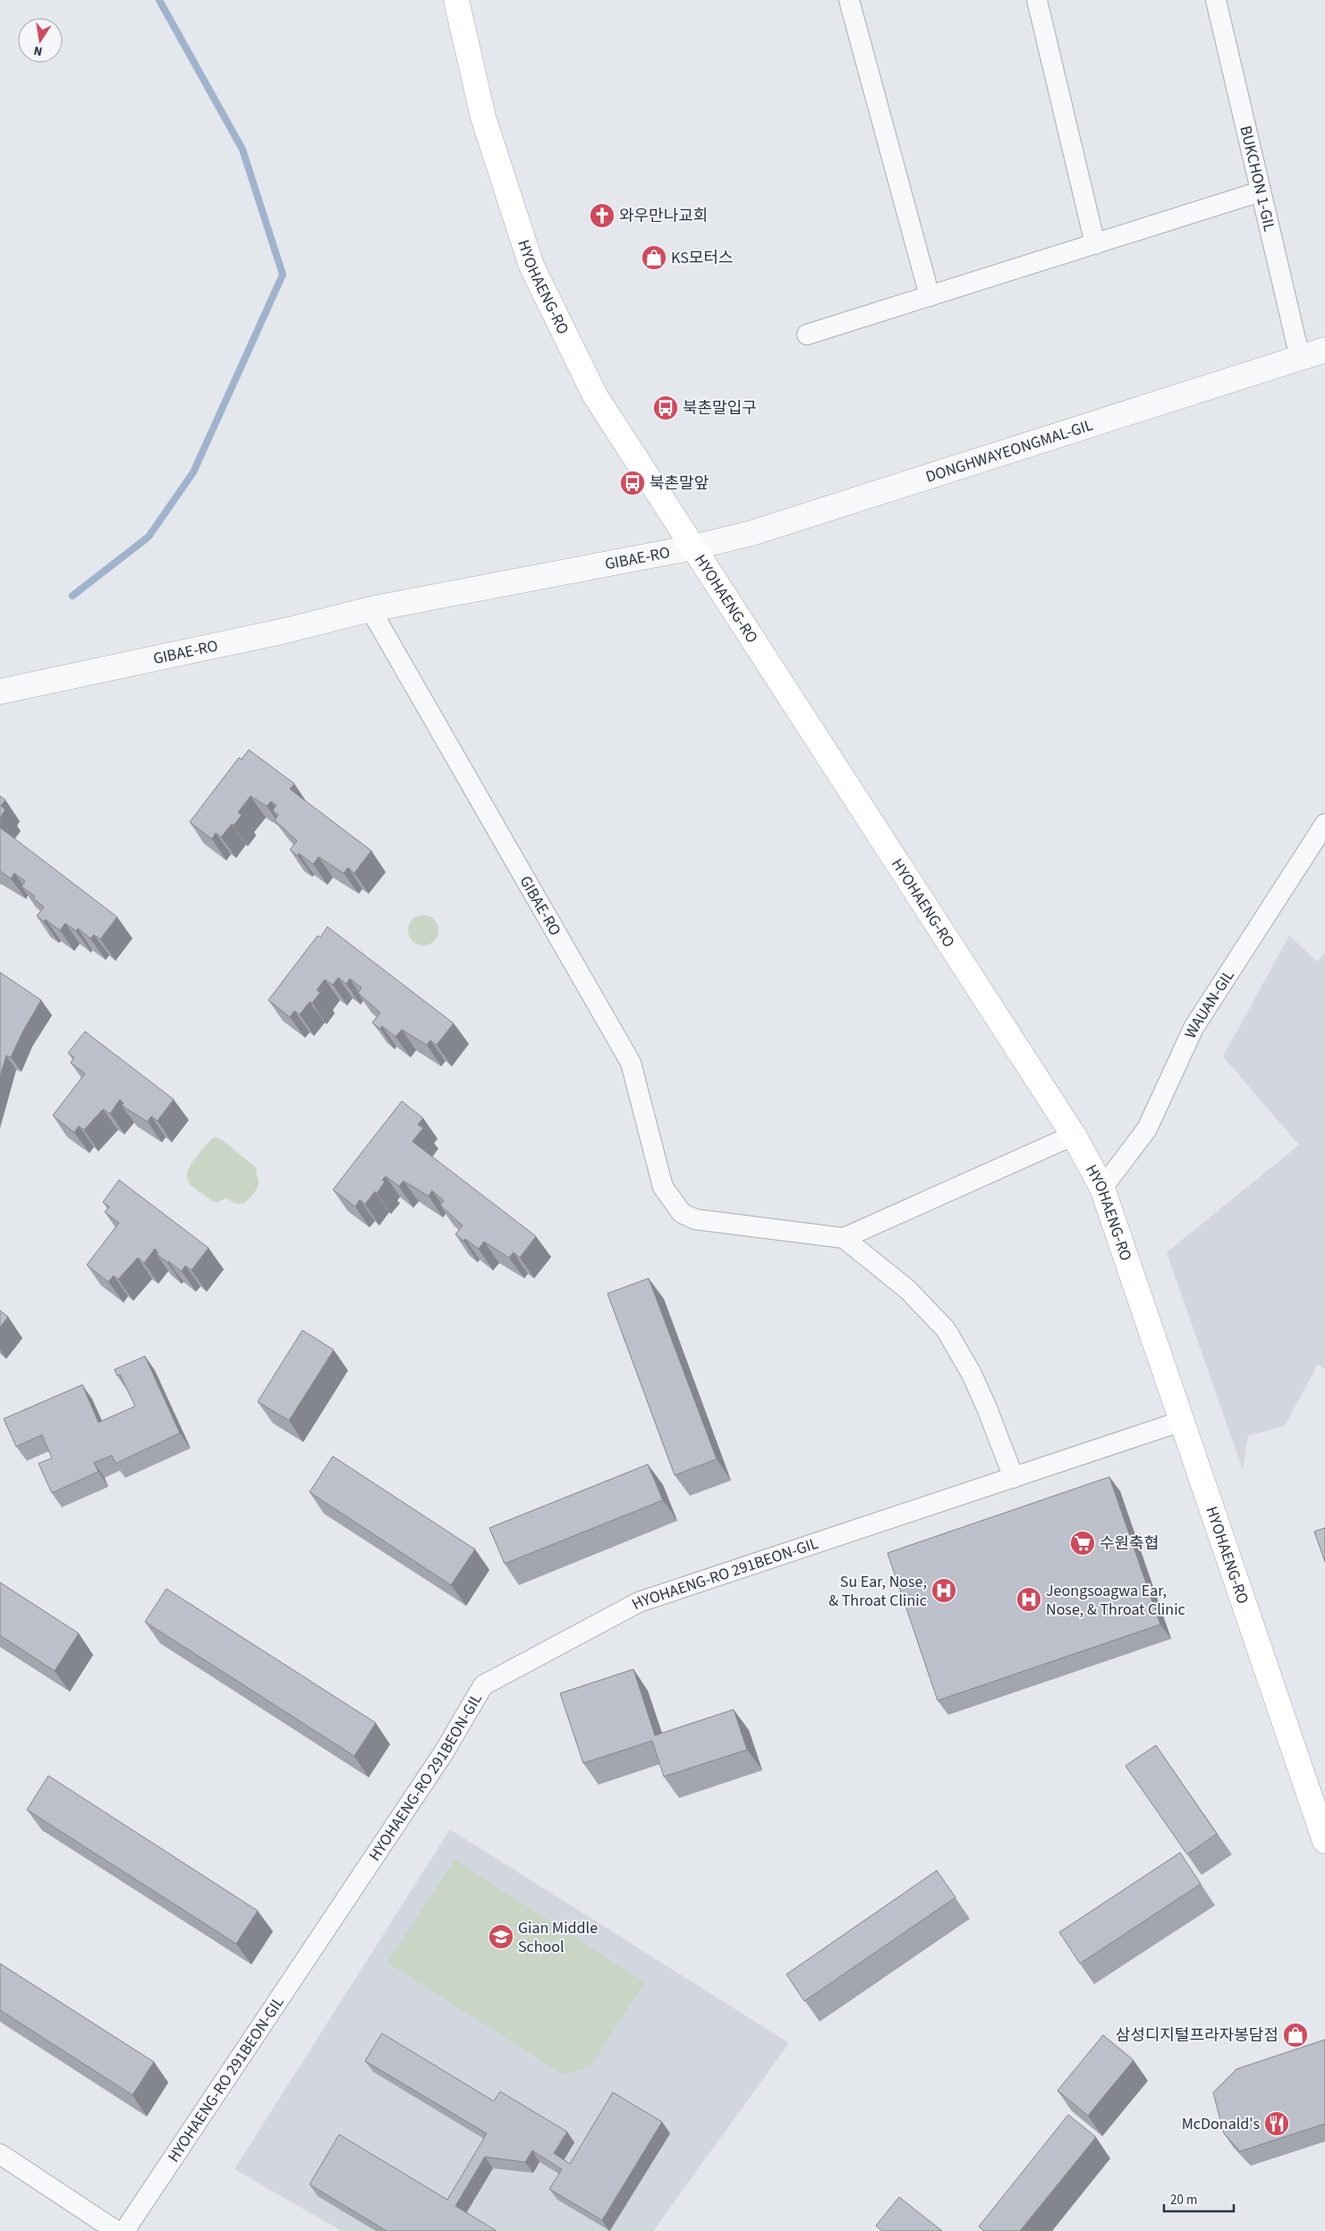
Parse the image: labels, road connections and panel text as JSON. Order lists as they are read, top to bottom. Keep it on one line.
{"streets":{"main road":["HYOHAENG-RO"],"street":["BUKCHON 1-GIL","DONGHWAYEONGMAL-GIL","GIBAE-RO","WAUAN-GIL","HYOHAENG-RO 291BEON-GIL"]},"crossings":[["BUKCHON 1-GIL","DONGHWAYEONGMAL-GIL"],["HYOHAENG-RO","DONGHWAYEONGMAL-GIL"],["HYOHAENG-RO","GIBAE-RO"],["HYOHAENG-RO","WAUAN-GIL"],["HYOHAENG-RO","HYOHAENG-RO 291BEON-GIL"],["DONGHWAYEONGMAL-GIL","GIBAE-RO"]],"places":{"church":["와우만나교회"],"shop":["KS모터스","삼성디지털프라자봉담점"],"bus stop":["북촌말입구","북촌말앞"],"supermarket":["수원축협"],"hospital":["Su Ear, Nose, & Throat Clinic","Jeongsoagwa Ear, Nose, & Throat Clinic"],"school or university":["Gian Middle School"],"restaurant":["McDonald's"]},"scale_bar":"20 m","north":"bottom"}
